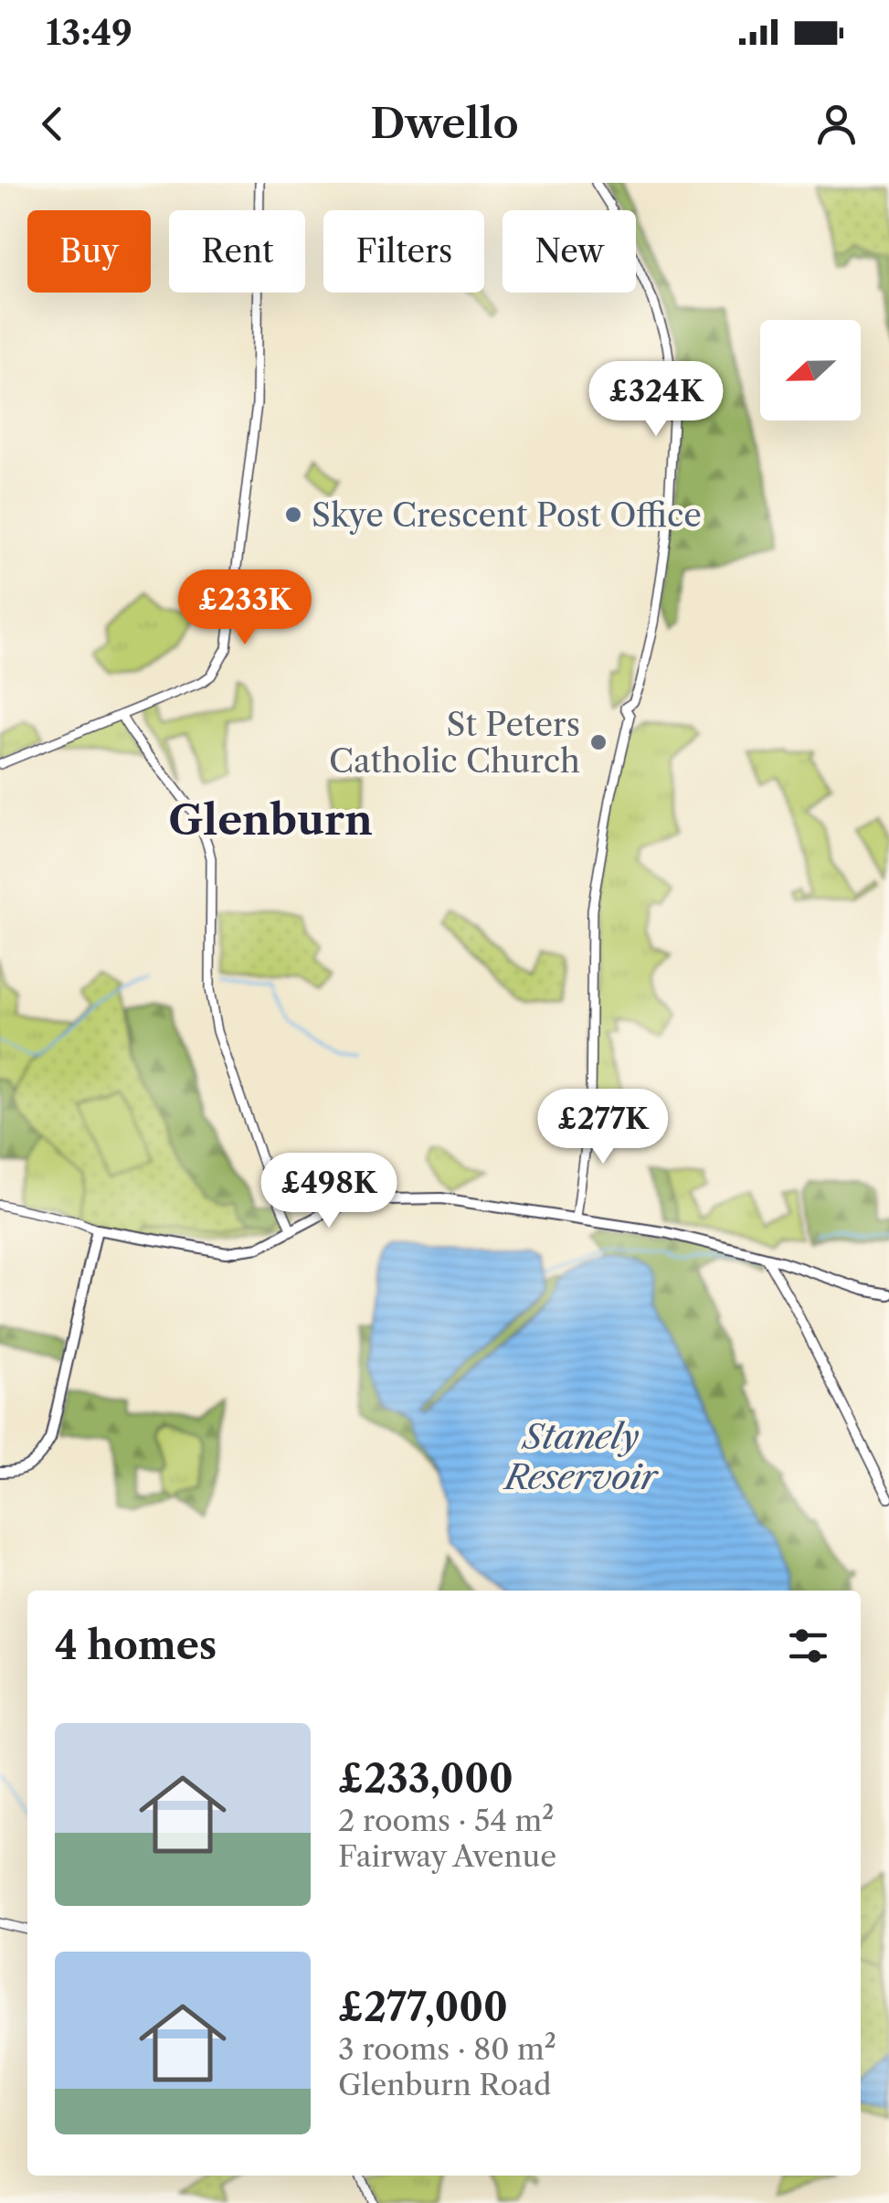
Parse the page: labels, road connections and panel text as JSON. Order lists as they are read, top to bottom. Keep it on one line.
{"districts":["Glenburn"],"water":["Stanely Reservoir"],"places":["Skye Crescent Post Office","St Peters Catholic Church"],"north":"left","page":{"status":"13:49","header":"Dwello","chip":["Buy","Rent","Filters","New"],"price":["£324K","£233K","£277K","£498K"],"heading":"4 homes","list":[{"name":"£233,000","note":"2 rooms · 54 m² · Fairway Avenue"},{"name":"£277,000","note":"3 rooms · 80 m² · Glenburn Road"}]}}
